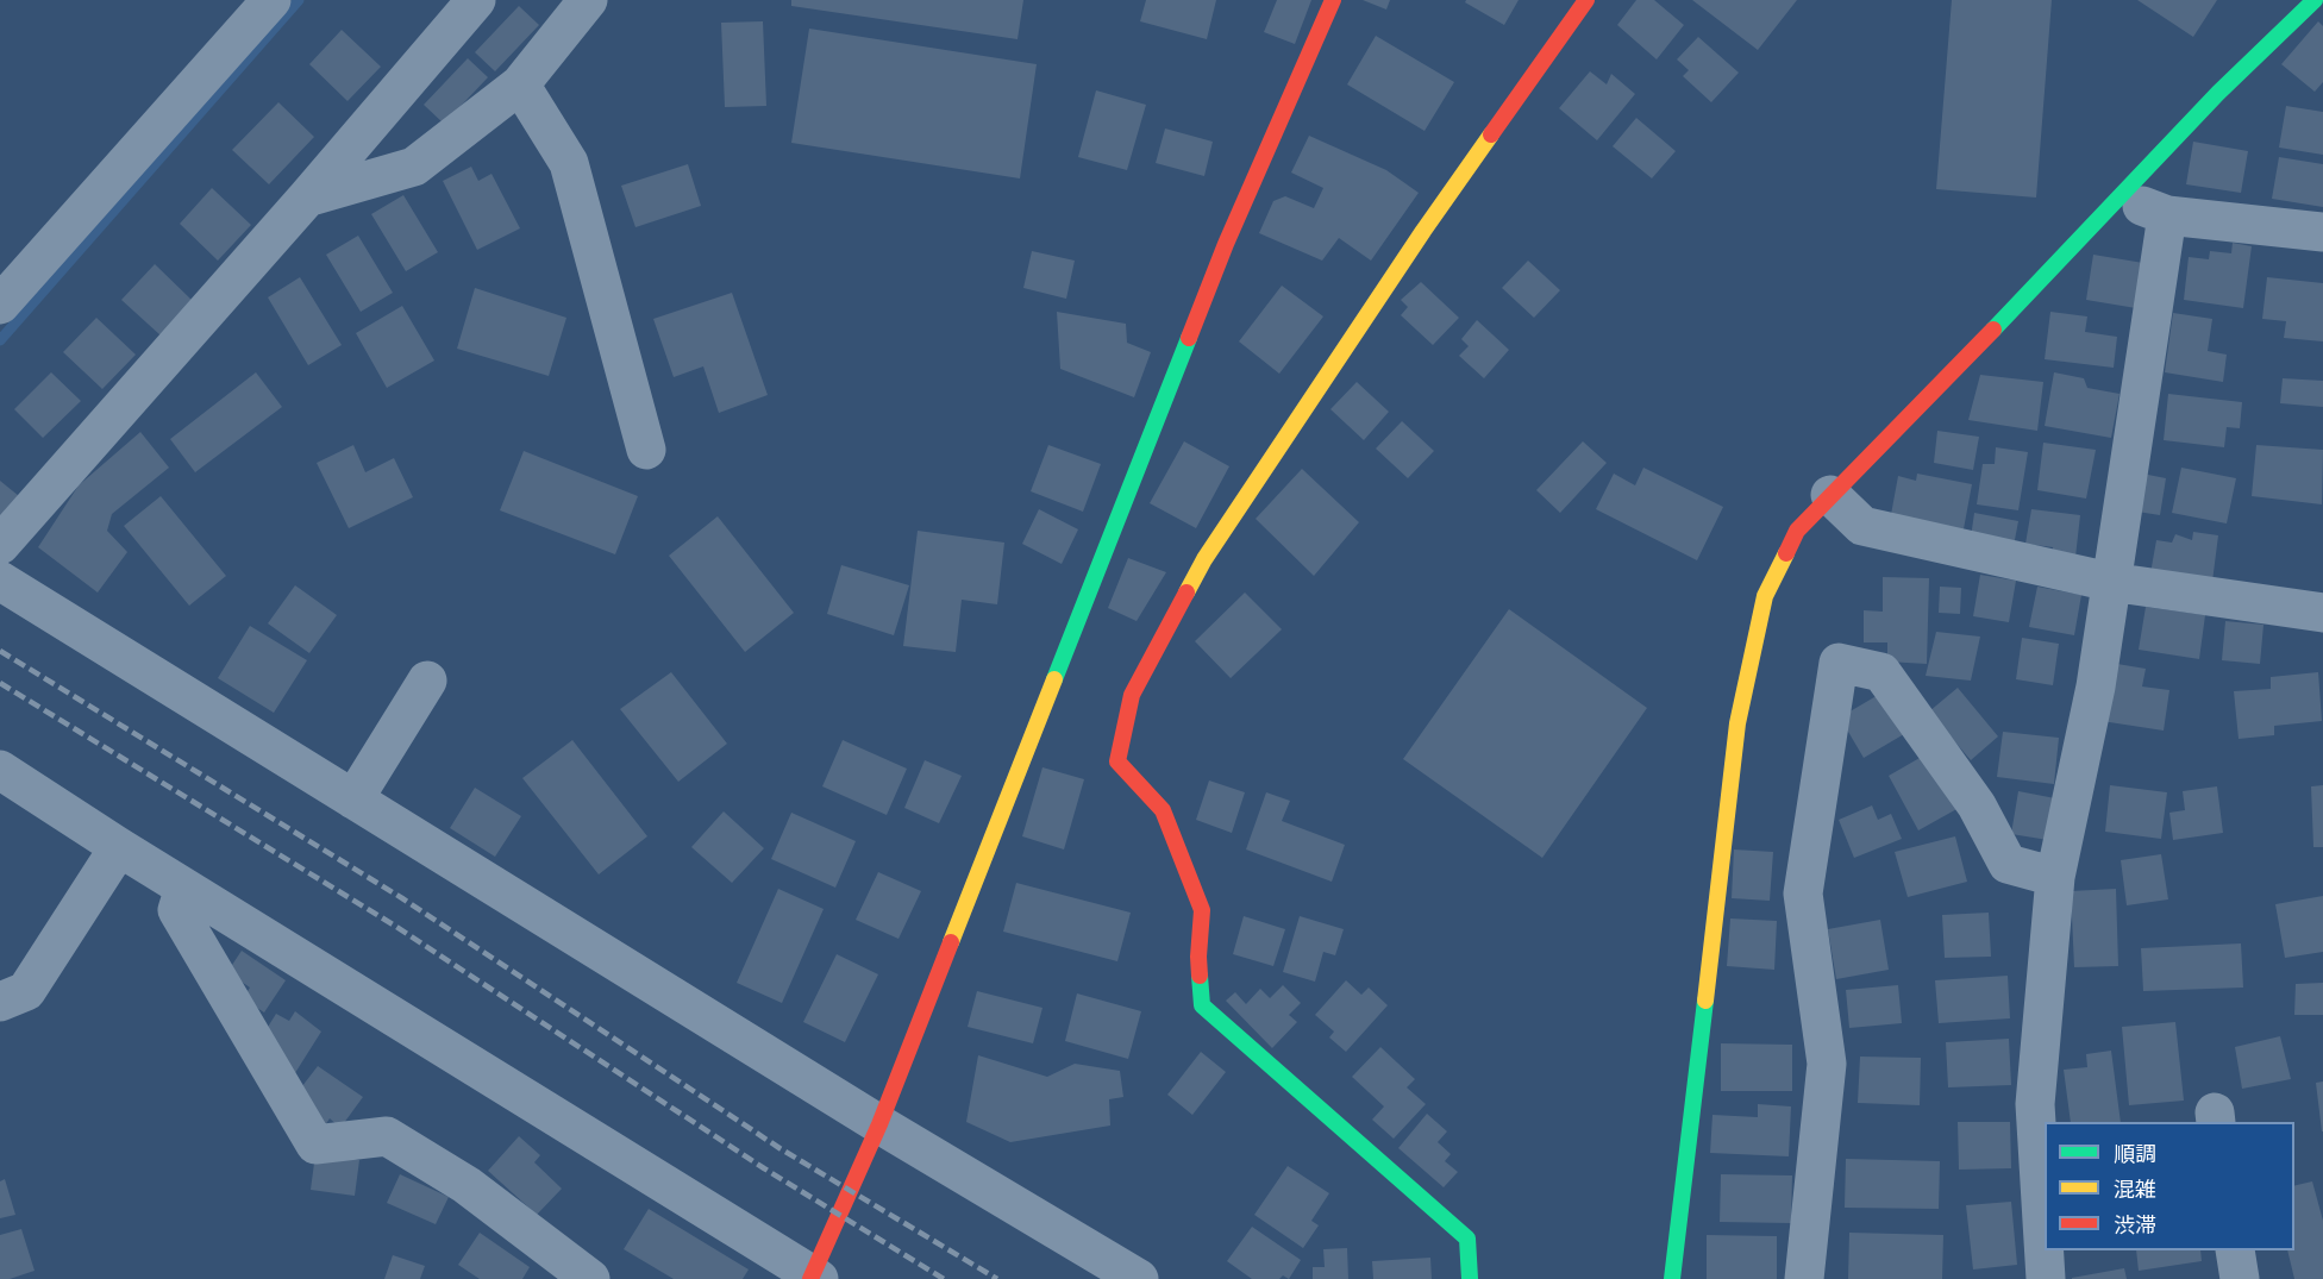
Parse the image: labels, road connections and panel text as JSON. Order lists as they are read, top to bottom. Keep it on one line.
{"legend":["順調","混雑","渋滞"]}
